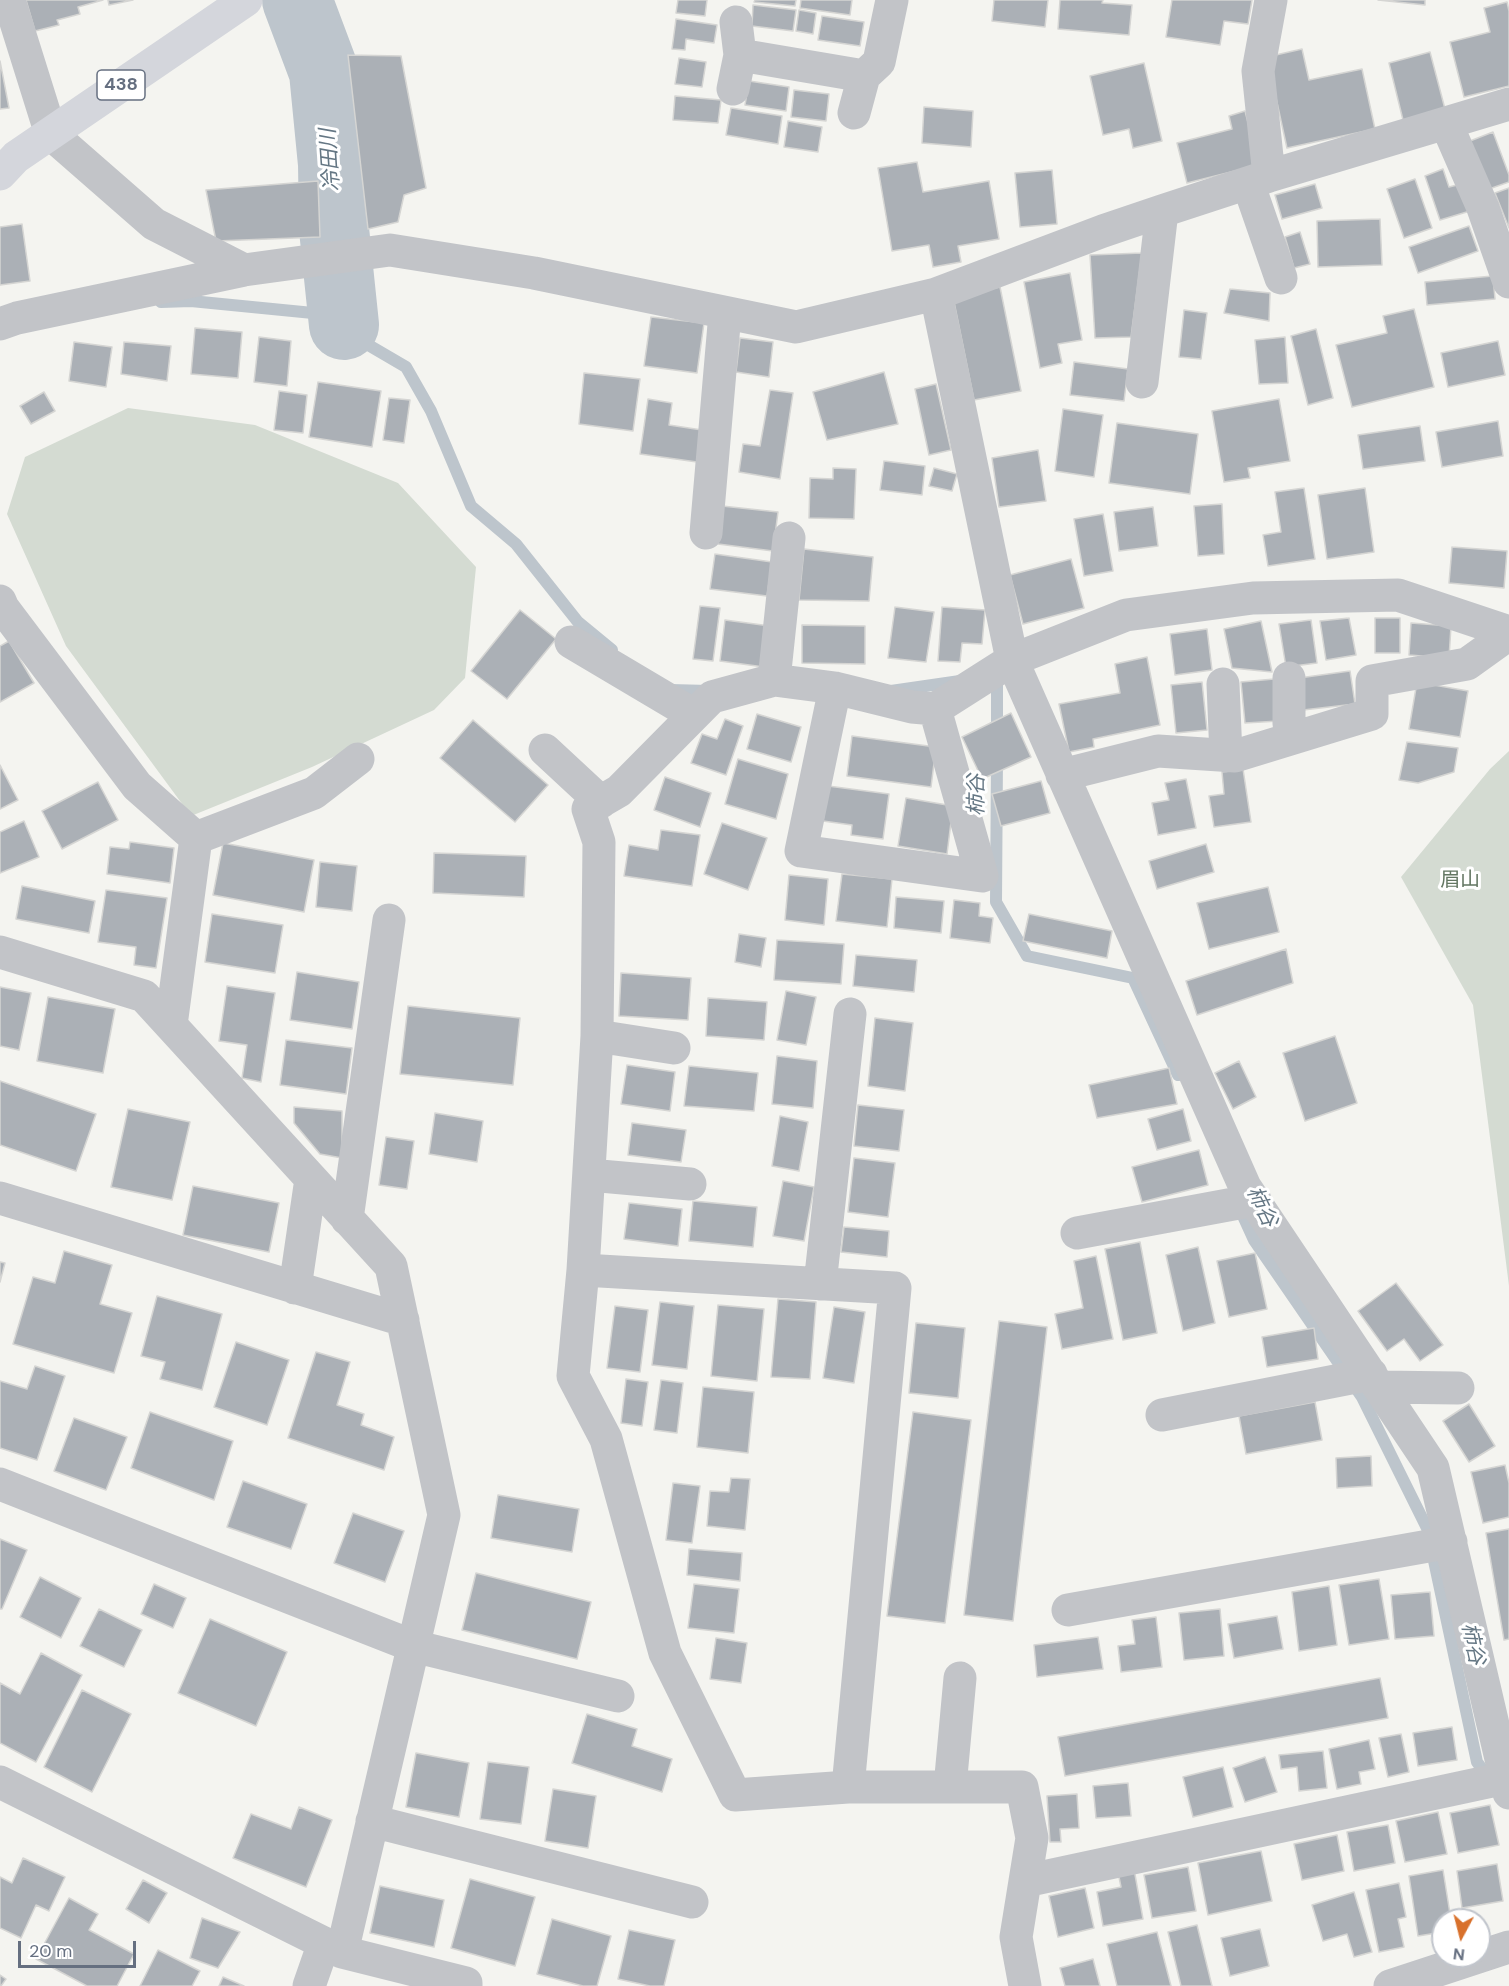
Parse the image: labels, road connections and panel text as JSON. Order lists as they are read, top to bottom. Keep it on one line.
{"streets":{"highway":["438"]},"water":["冷田川","柿谷"],"parks":["眉山"],"scale_bar":"20 m","north":"bottom"}
